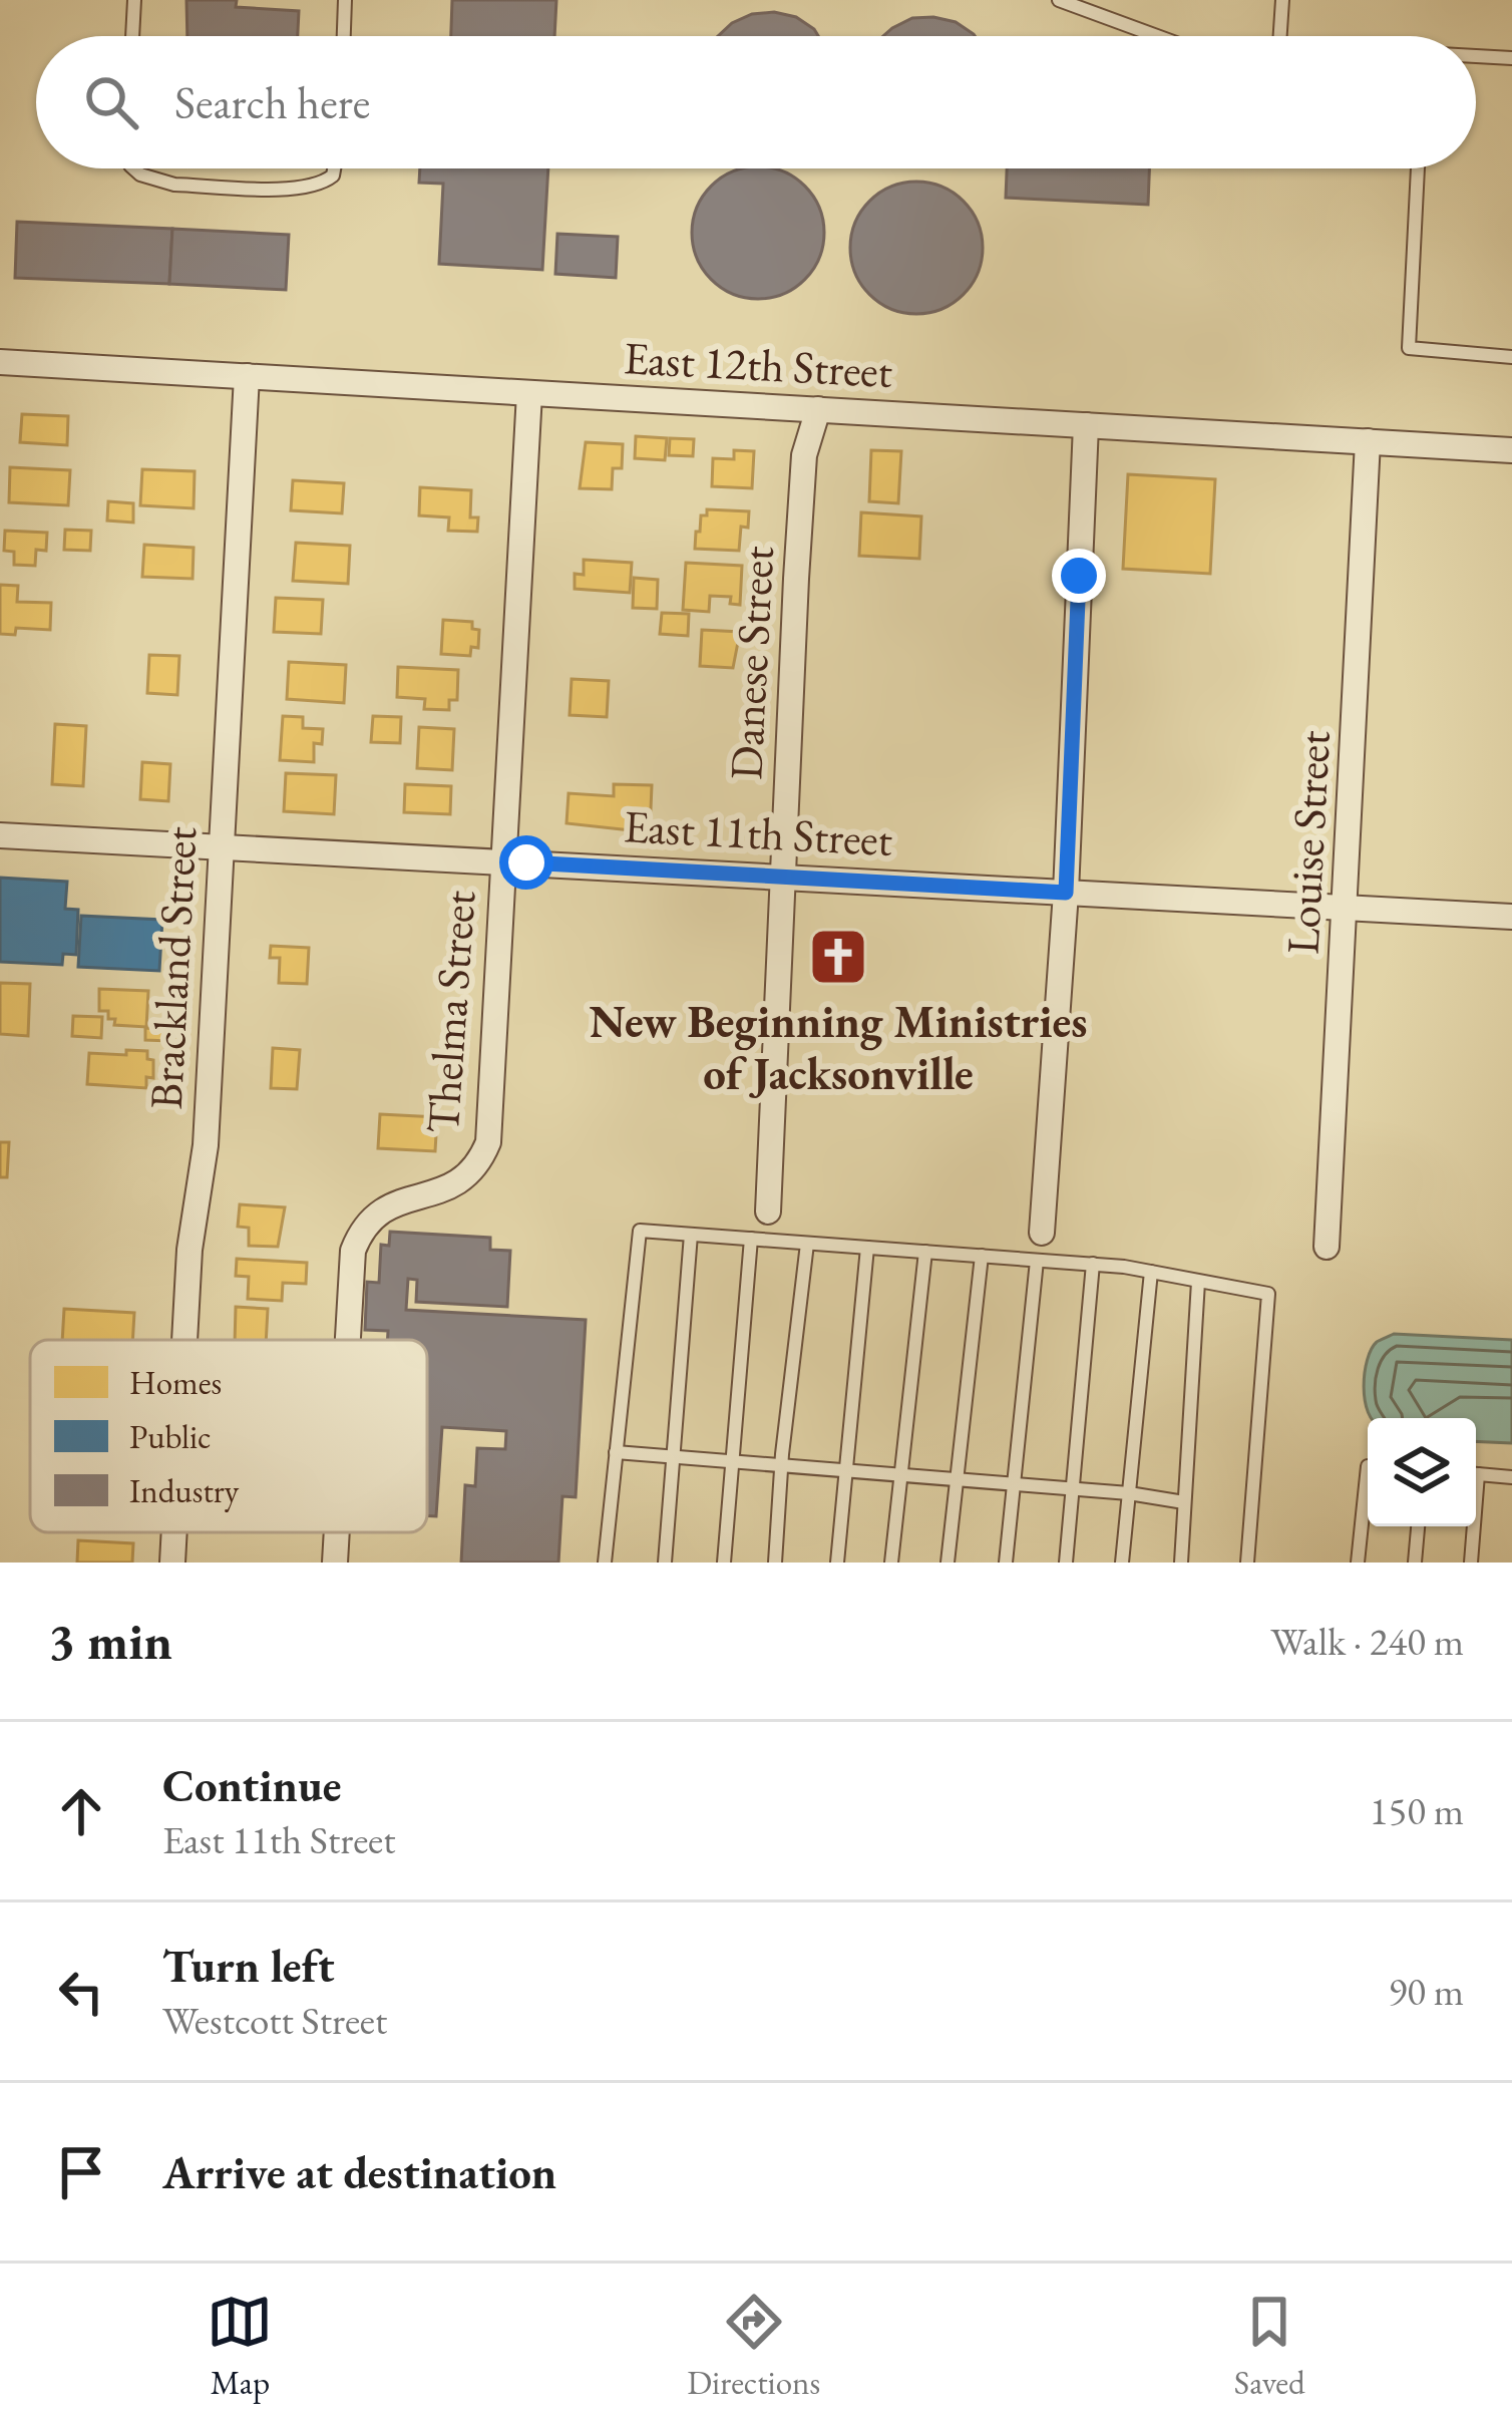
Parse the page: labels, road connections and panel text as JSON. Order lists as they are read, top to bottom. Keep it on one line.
{"streets":{"street":["East 12th Street","Danese Street","East 11th Street","Louise Street","Brackland Street","Thelma Street"]},"crossings":[["East 12th Street","Danese Street"],["East 12th Street","Louise Street"],["East 12th Street","Brackland Street"],["East 12th Street","Thelma Street"],["Danese Street","East 11th Street"],["East 11th Street","Louise Street"],["East 11th Street","Brackland Street"],["East 11th Street","Thelma Street"]],"places":{"church":["New Beginning Ministries of Jacksonville"]},"legend":["Homes","Public","Industry"],"page":{"search":"Search here","heading":["3 min","Walk · 240 m"],"list":[["Continue","East 11th Street","150 m"],["Turn left","Westcott Street","90 m"],"Arrive at destination"],"nav":["Map","Directions","Saved"]}}
